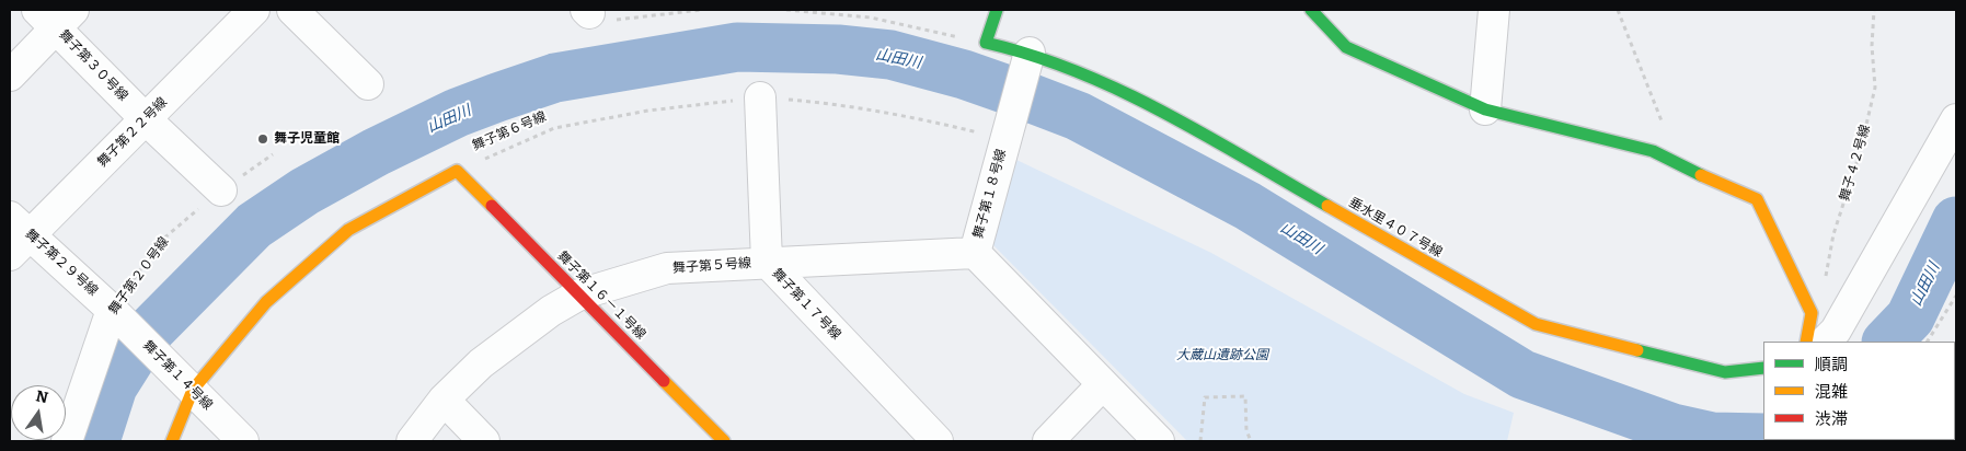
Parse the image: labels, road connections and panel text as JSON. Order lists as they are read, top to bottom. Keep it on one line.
{"streets":{"street":["舞子第３０号線","舞子第２２号線","舞子第１８号線","垂水里４０７号線","舞子第２９号線","舞子第５号線","舞子第２０号線","舞子第１６－１号線","舞子第１７号線","舞子第１４号線"],"path":["舞子第６号線","舞子４２号線"]},"crossings":[["舞子第３０号線","舞子第２２号線"],["舞子第３０号線","舞子第２０号線"],["舞子第６号線","舞子第１８号線"],["舞子第６号線","舞子第１６－１号線"],["舞子第６号線","舞子第１７号線"],["舞子第２２号線","舞子第２９号線"],["舞子第１８号線","垂水里４０７号線"],["舞子第１８号線","舞子第５号線"],["舞子第２９号線","舞子第２０号線"],["舞子第２９号線","舞子第１４号線"],["舞子第５号線","舞子第１６－１号線"],["舞子第５号線","舞子第１７号線"],["舞子第２０号線","舞子第１４号線"]],"water":["山田川"],"parks":["大蔵山遺跡公園"],"places":["舞子児童館"],"legend":["順調","混雑","渋滞"],"north":"top"}
